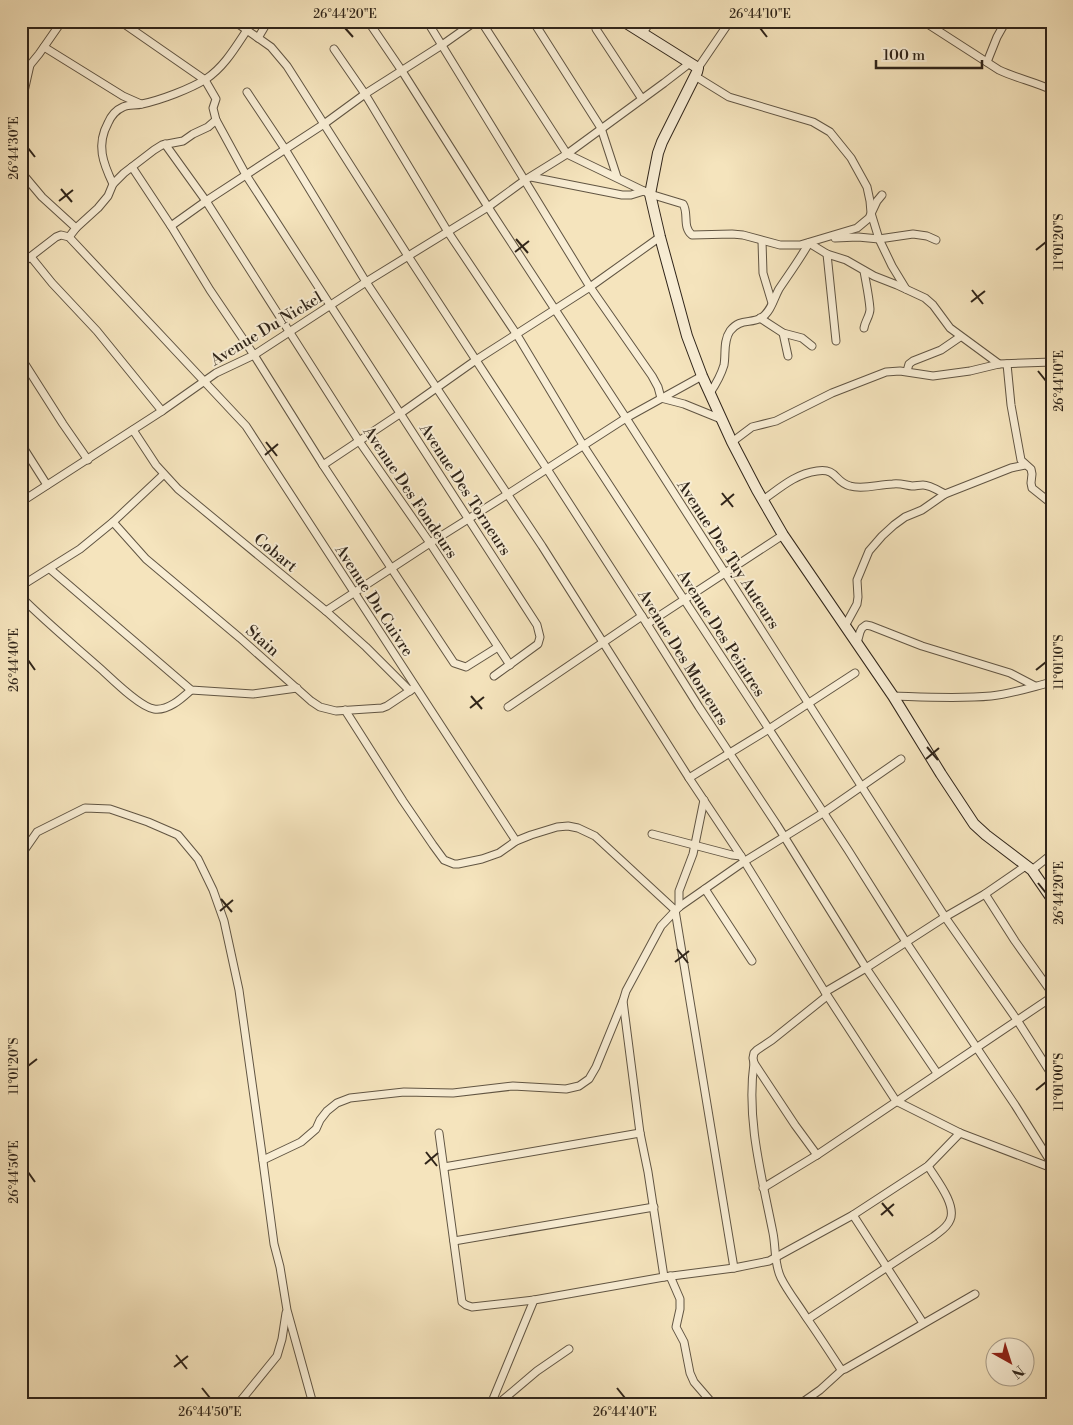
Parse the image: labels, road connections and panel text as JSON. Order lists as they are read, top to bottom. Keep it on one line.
{"streets":{"street":["Avenue Du Nickel","Avenue Des Torneurs","Avenue Des Fondeurs","Cobart","Avenue Des Tuy Auteurs","Avenue Du Cuivre","Avenue Des Peintres","Stain","Avenue Des Monteurs"]},"crossings":[["Avenue Du Nickel","Avenue Des Torneurs"],["Avenue Du Nickel","Avenue Des Fondeurs"],["Avenue Du Nickel","Cobart"],["Avenue Du Nickel","Avenue Des Tuy Auteurs"],["Avenue Du Nickel","Avenue Du Cuivre"],["Avenue Du Nickel","Avenue Des Peintres"],["Avenue Du Nickel","Avenue Des Monteurs"],["Avenue Des Torneurs","Avenue Des Fondeurs"],["Cobart","Avenue Du Cuivre"],["Cobart","Stain"],["Avenue Du Cuivre","Stain"]],"scale_bar":"100 m","north":"bottom right","coordinates":["26°44'20\"E","26°44'10\"E","26°44'30\"E","11°01'20\"S","26°44'40\"E","11°01'10\"S","11°01'00\"S","26°44'50\"E"]}
